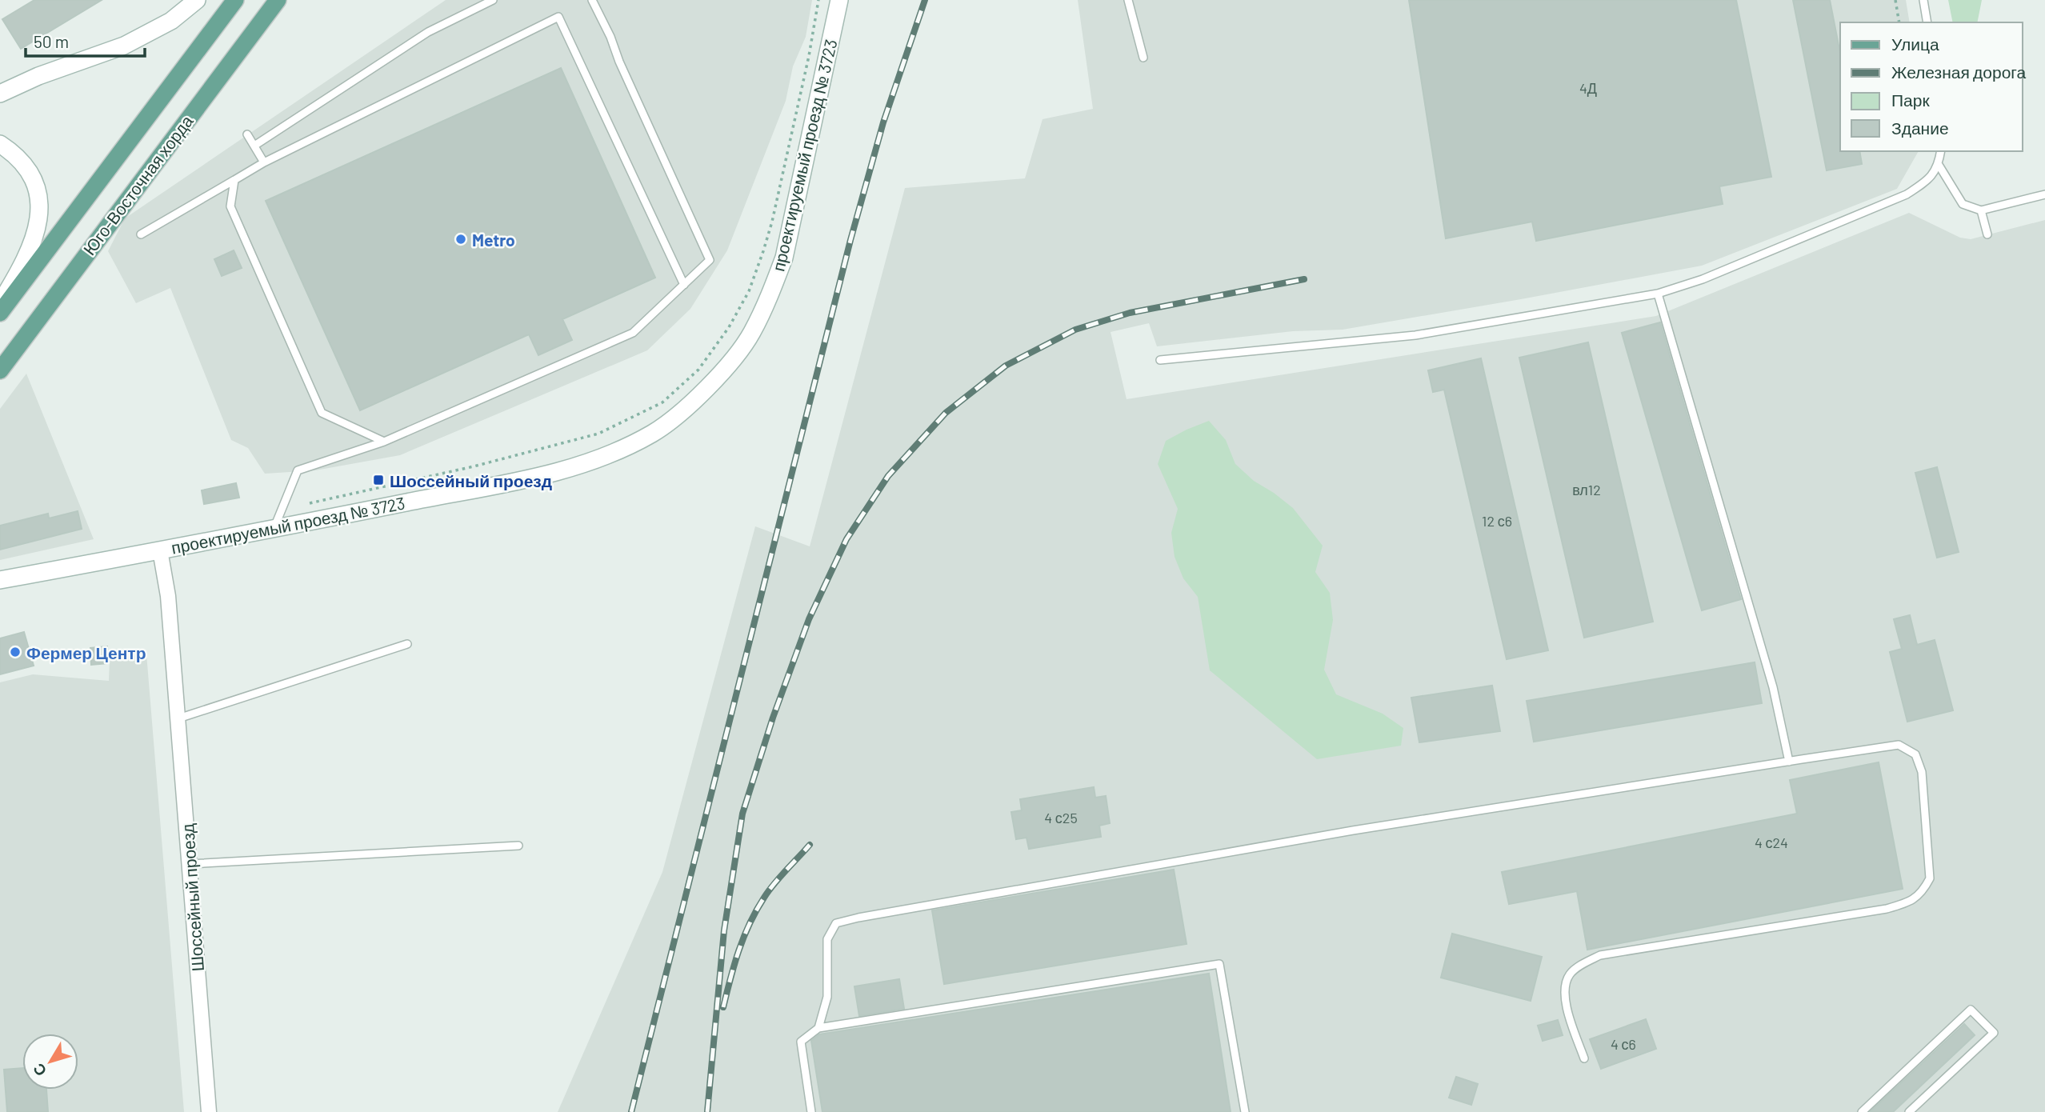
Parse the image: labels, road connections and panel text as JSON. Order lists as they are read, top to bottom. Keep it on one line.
{"streets":{"main road":["проектируемый проезд № 3723","Юго-Восточная хорда"],"street":["Шоссейный проезд"]},"crossings":[["проектируемый проезд № 3723","Шоссейный проезд"]],"places":{"other":["Metro","Фермер Центр"],"transit":["Шоссейный проезд"]},"house_numbers":["4Д","вл12","12 с6","4 с25","4 с24","4 с6"],"legend":["Улица","Железная дорога","Парк","Здание"],"scale_bar":"50 m","north":"bottom left"}
